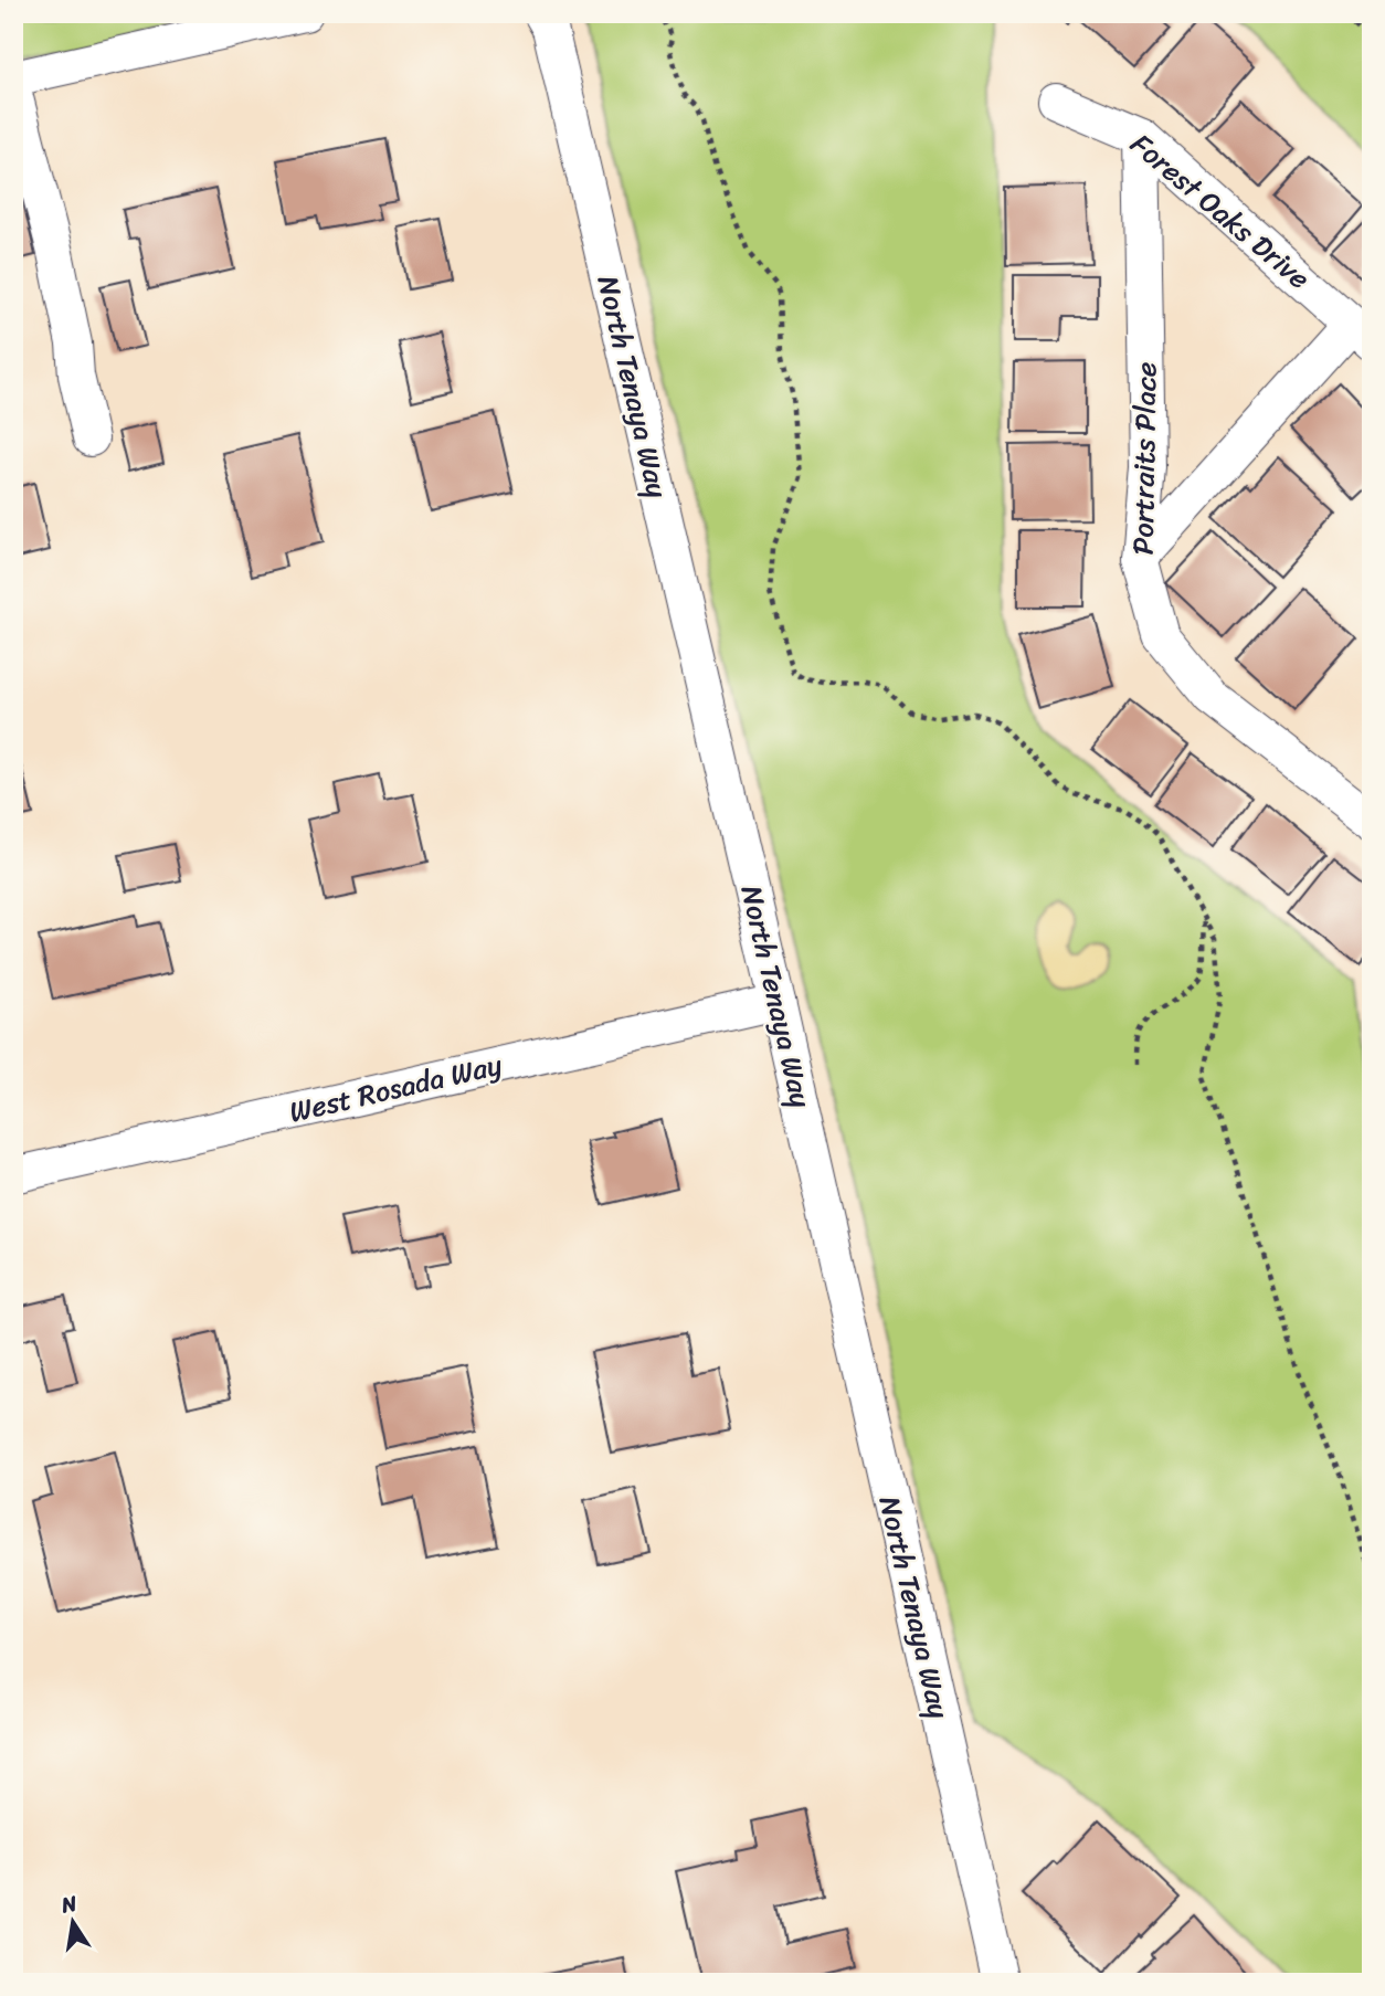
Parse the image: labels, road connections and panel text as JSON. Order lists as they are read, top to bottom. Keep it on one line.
{"streets":{"street":["Forest Oaks Drive","North Tenaya Way","Portraits Place","West Rosada Way"]},"crossings":[["Forest Oaks Drive","Portraits Place"],["North Tenaya Way","West Rosada Way"]],"north":"top"}
